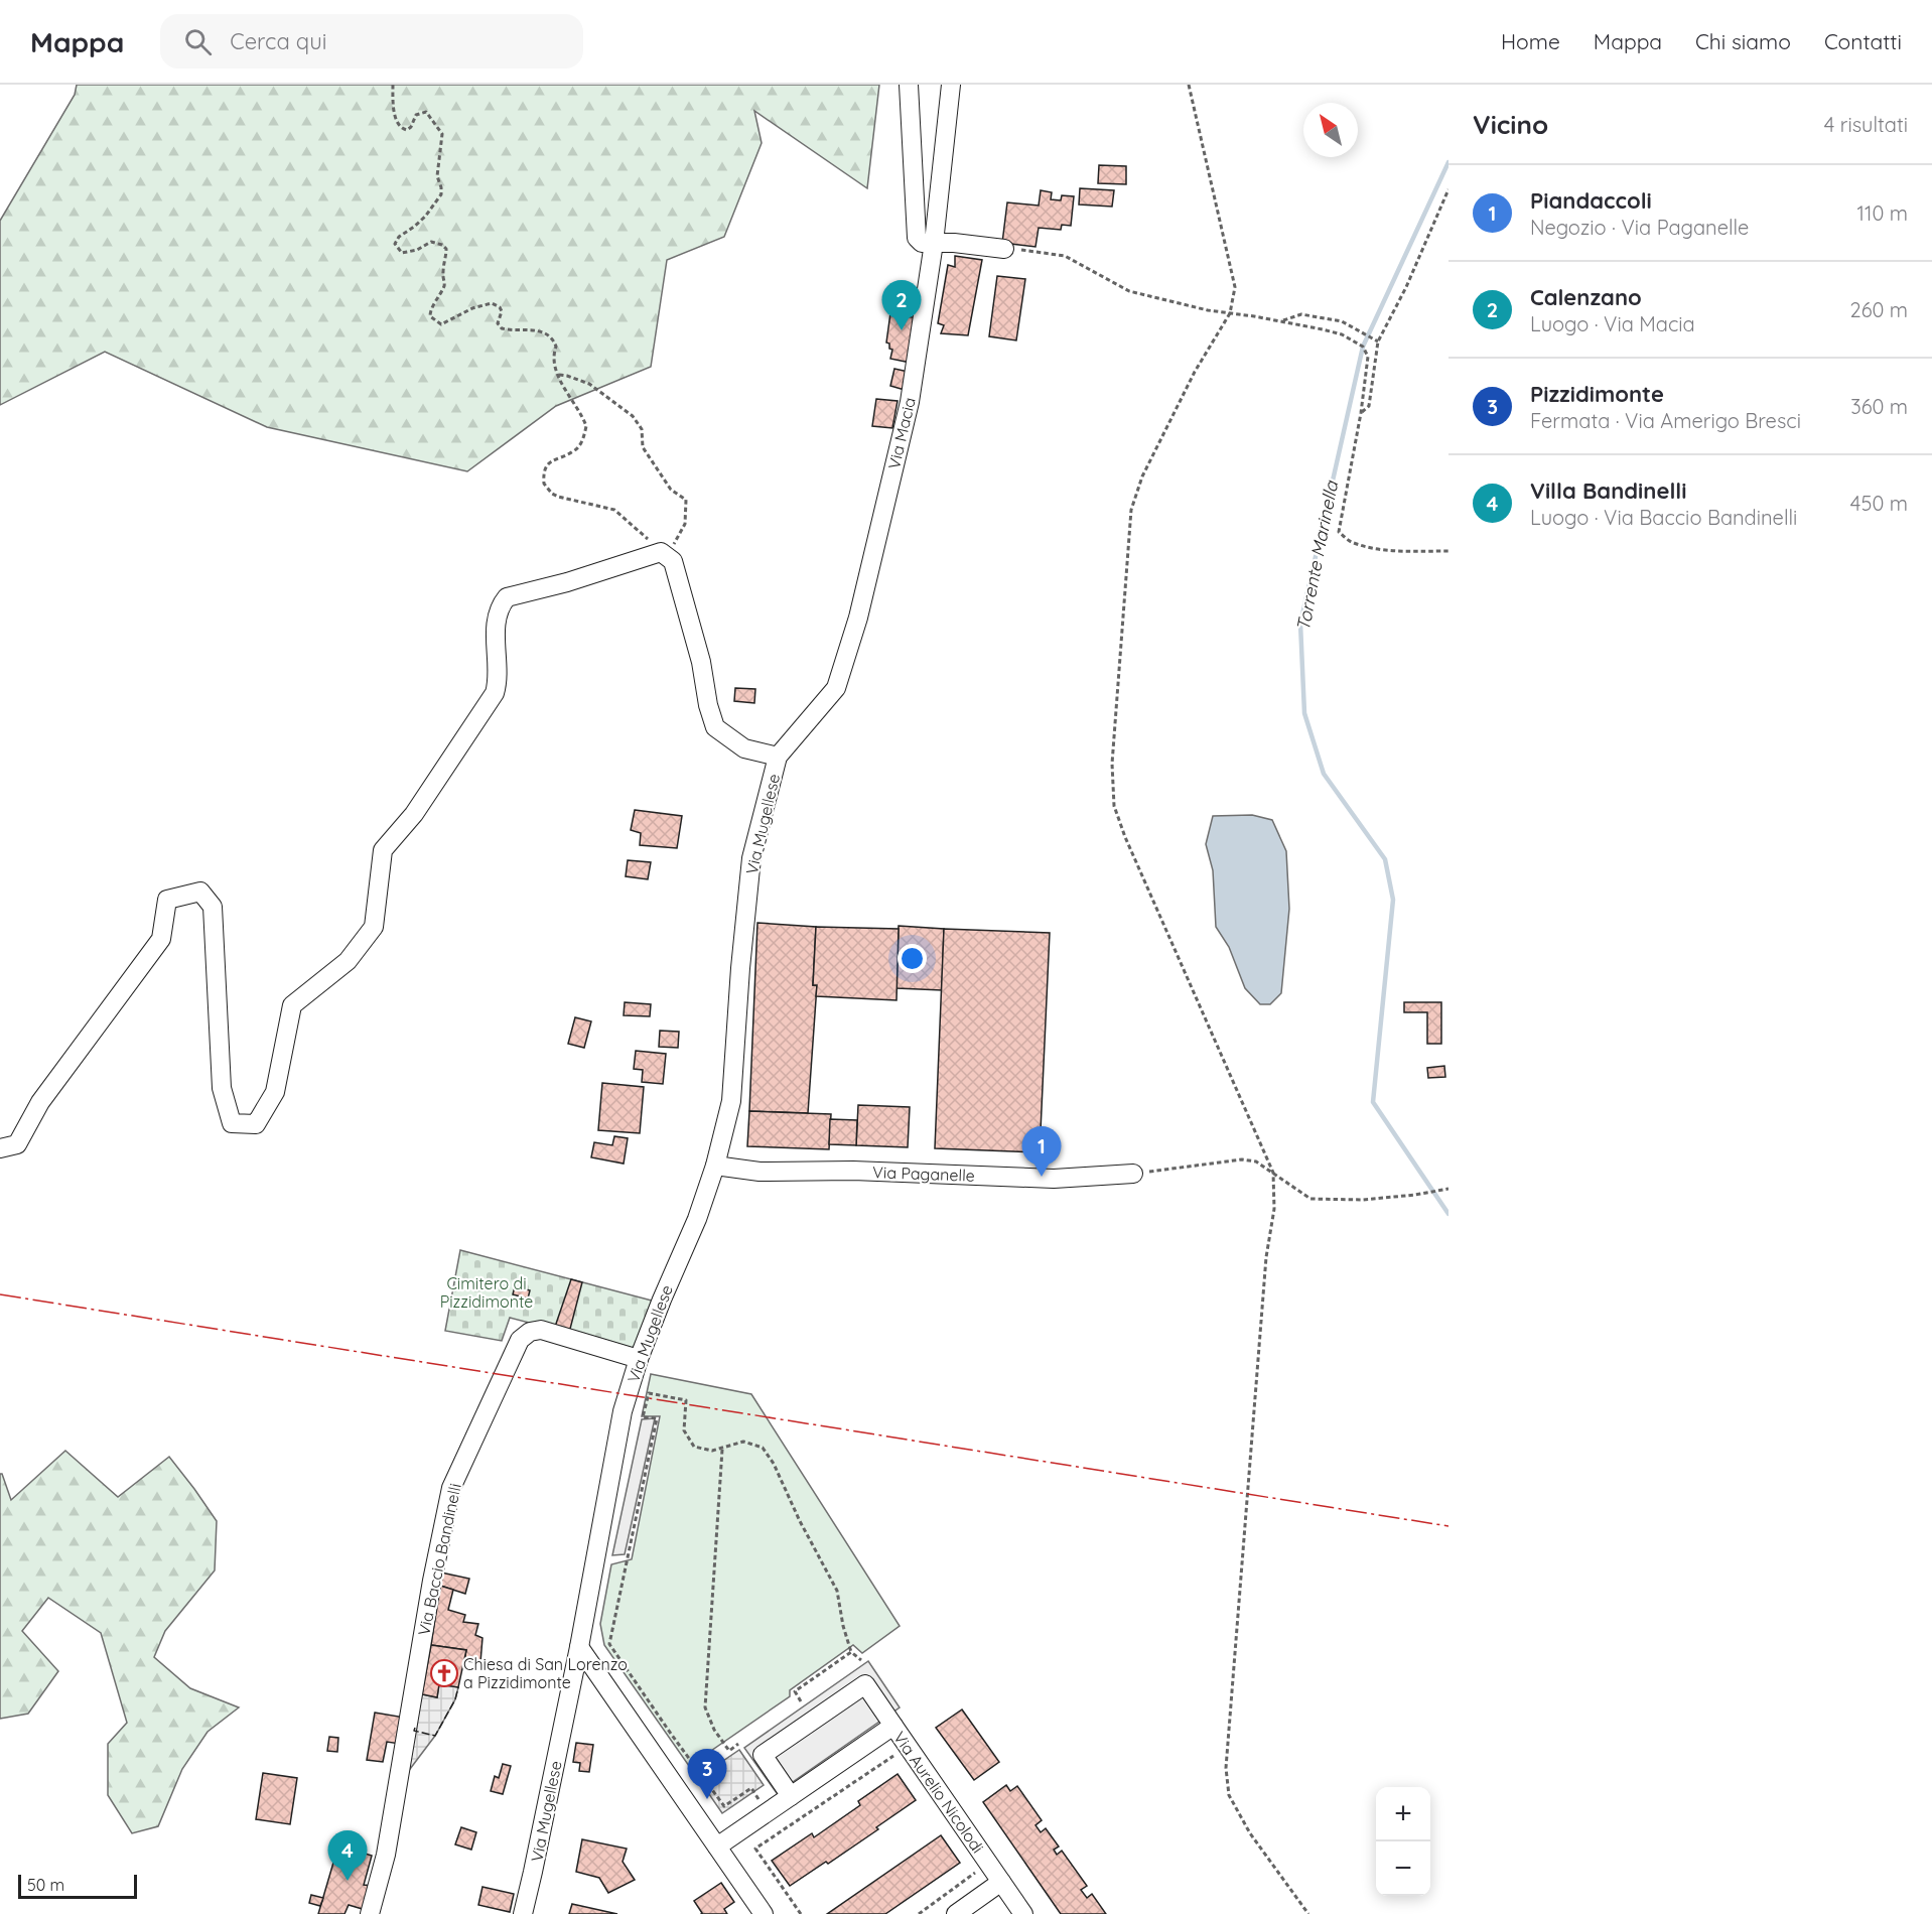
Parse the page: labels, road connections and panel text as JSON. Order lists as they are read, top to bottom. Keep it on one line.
{"streets":{"street":["Via Macia","Via Mugellese","Via Paganelle","Via Baccio Bandinelli","Via Aurelio Nicolodi"]},"crossings":[["Via Macia","Via Mugellese"],["Via Mugellese","Via Paganelle"],["Via Mugellese","Via Baccio Bandinelli"]],"water":["Torrente Marinella"],"parks":["Cimitero di Pizzidimonte"],"places":{"church":["Chiesa di San Lorenzo a Pizzidimonte"]},"scale_bar":"50 m","north":"top left","page":{"header":"Mappa","search":"Cerca qui","nav":["Home","Mappa","Chi siamo","Contatti"],"heading":["Vicino","4 risultati"],"list":[{"mark":"1","name":"Piandaccoli","note":"Negozio · Via Paganelle","value":"110 m"},{"mark":"2","name":"Calenzano","note":"Luogo · Via Macia","value":"260 m"},{"mark":"3","name":"Pizzidimonte","note":"Fermata · Via Amerigo Bresci","value":"360 m"},{"mark":"4","name":"Villa Bandinelli","note":"Luogo · Via Baccio Bandinelli","value":"450 m"}],"pins":["2","1","3","4"],"map_buttons":["+","−"],"scale":"50 m"}}
